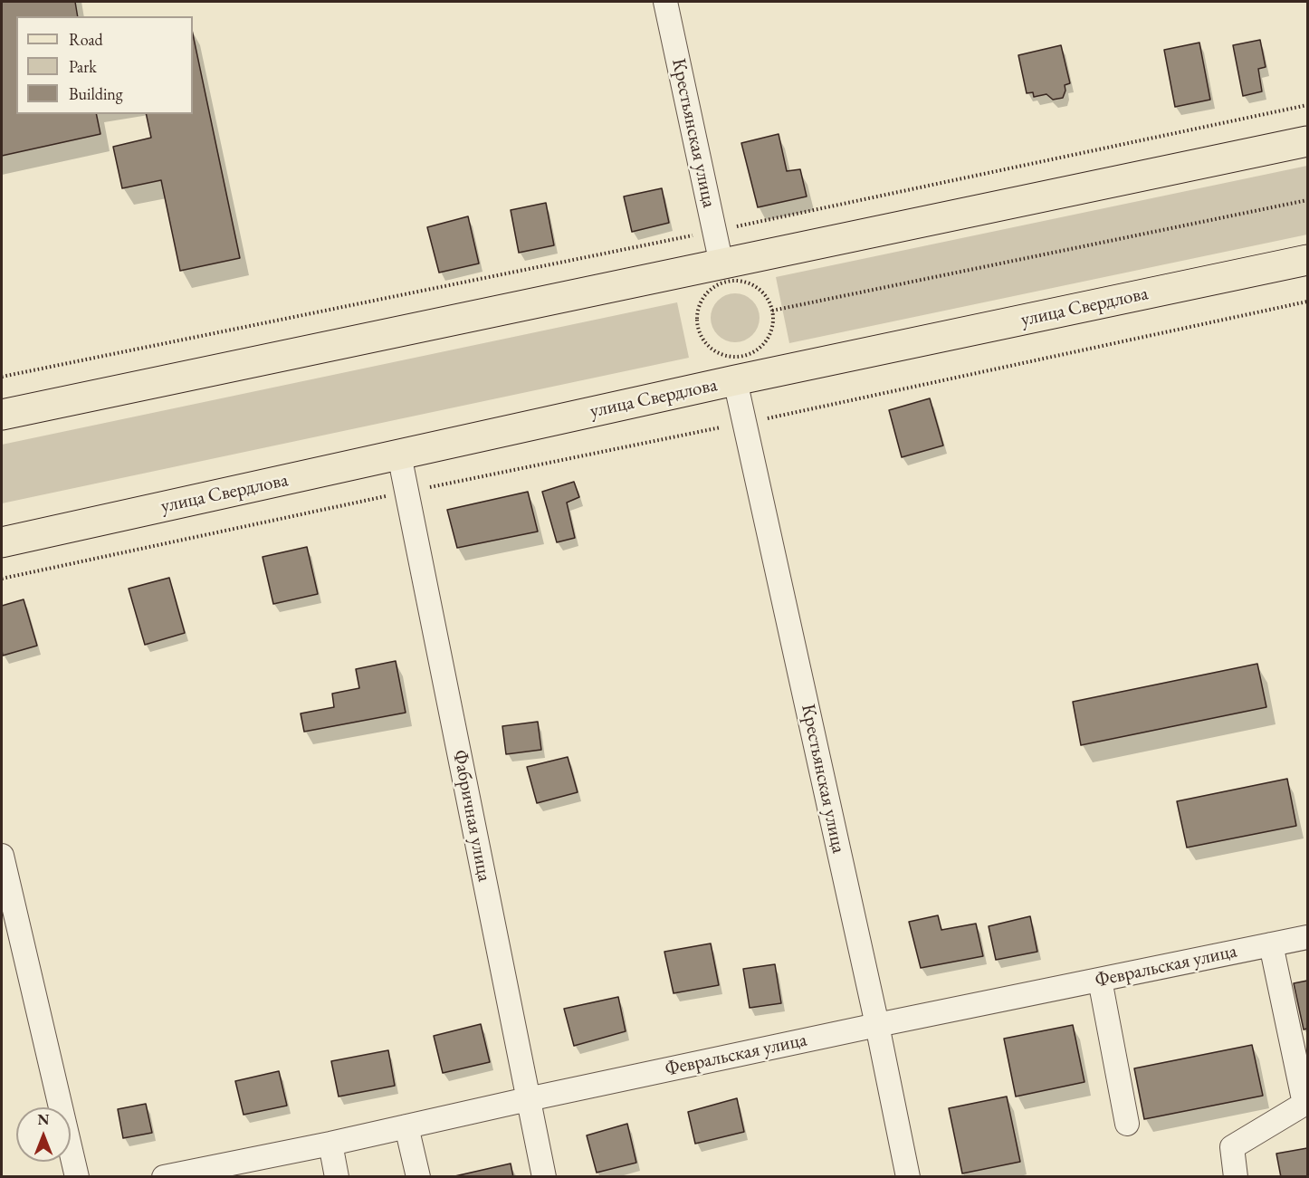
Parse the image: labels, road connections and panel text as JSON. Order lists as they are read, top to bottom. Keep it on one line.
{"streets":{"main road":["улица Свердлова"],"street":["Крестьянская улица","Фабричная улица","Февральская улица"]},"crossings":[["Крестьянская улица","улица Свердлова"],["Крестьянская улица","Февральская улица"],["улица Свердлова","Фабричная улица"],["Фабричная улица","Февральская улица"]],"legend":["Road","Park","Building"],"north":"top"}
